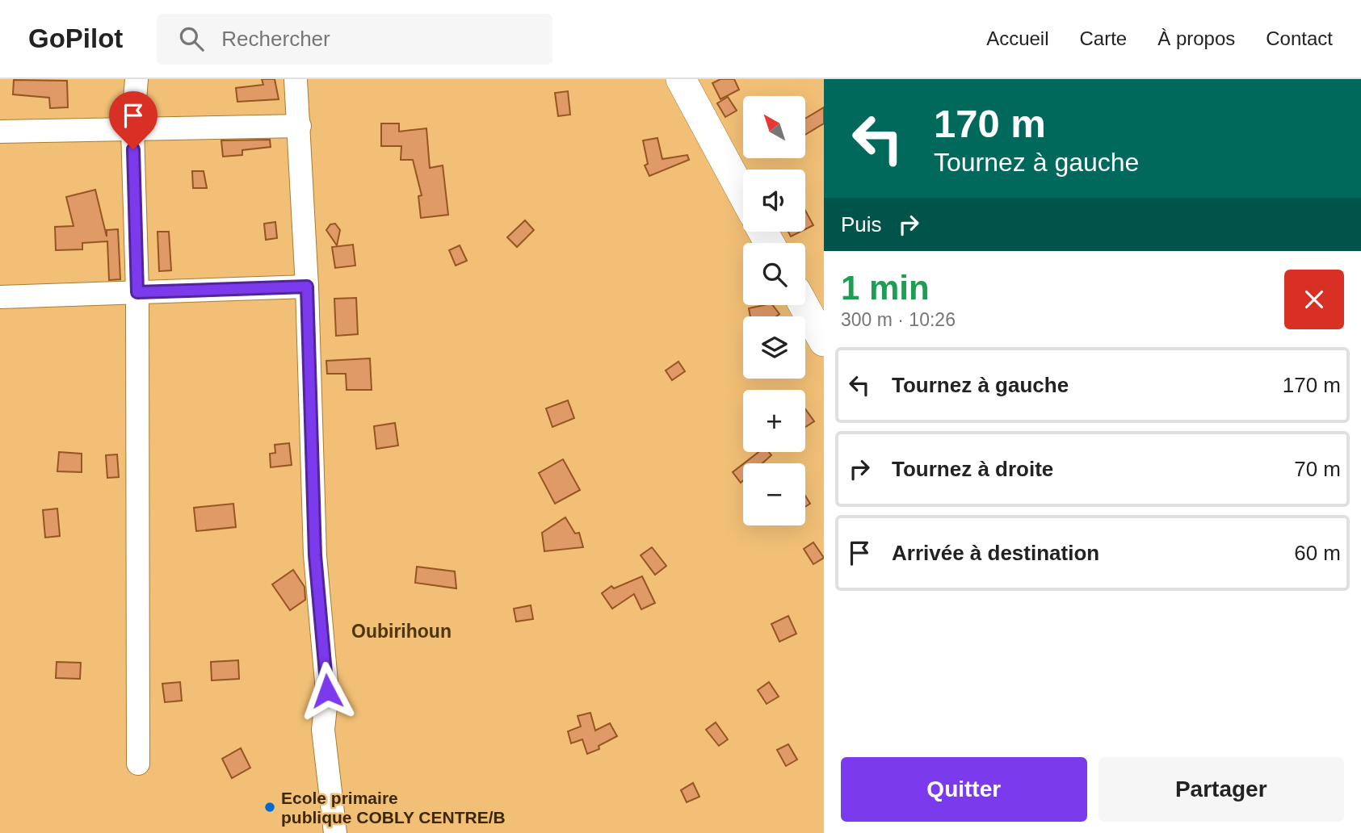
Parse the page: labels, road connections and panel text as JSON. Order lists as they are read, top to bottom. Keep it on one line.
{"districts":["Oubirihoun"],"places":["Ecole primaire publique COBLY CENTRE/B"],"north":"top left","page":{"header":"GoPilot","search":"Rechercher","nav":["Accueil","Carte","À propos","Contact"],"turn":["170 m","Tournez à gauche"],"map_buttons":["+","−"],"then":"Puis","heading":["1 min","300 m · 10:26"],"list":[{"name":"Tournez à gauche","value":"170 m"},{"name":"Tournez à droite","value":"70 m"},{"name":"Arrivée à destination","value":"60 m"}],"buttons":["Quitter","Partager"]}}
